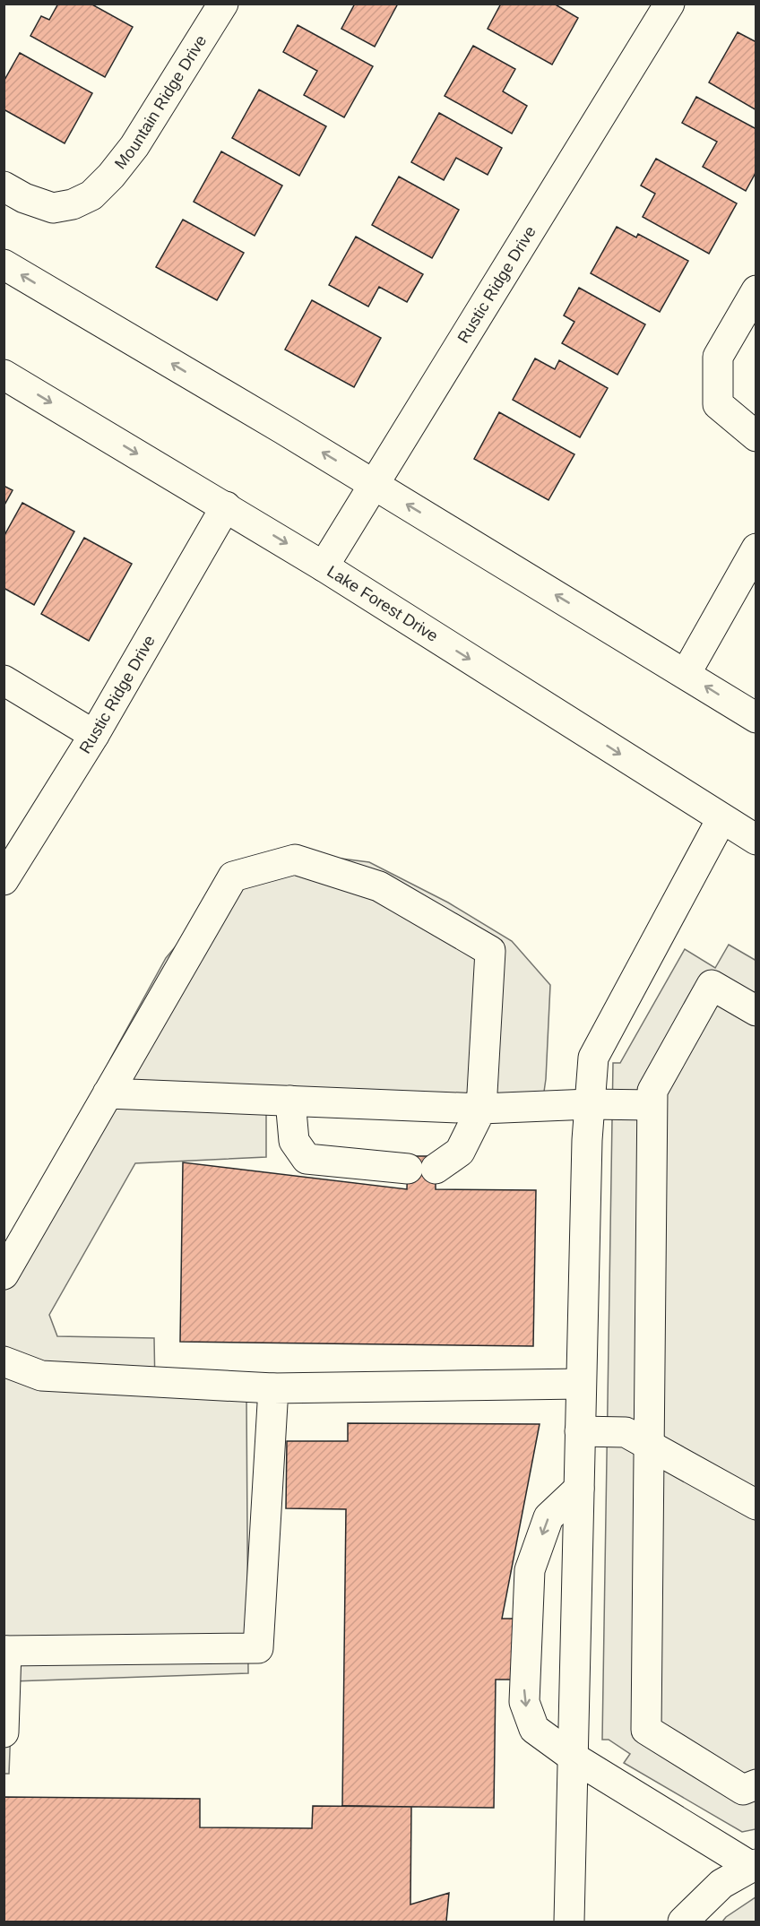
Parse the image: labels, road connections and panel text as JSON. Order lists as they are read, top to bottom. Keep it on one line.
{"streets":{"main road":["Mountain Ridge Drive","Rustic Ridge Drive","Lake Forest Drive"]},"crossings":[["Rustic Ridge Drive","Lake Forest Drive"]]}
